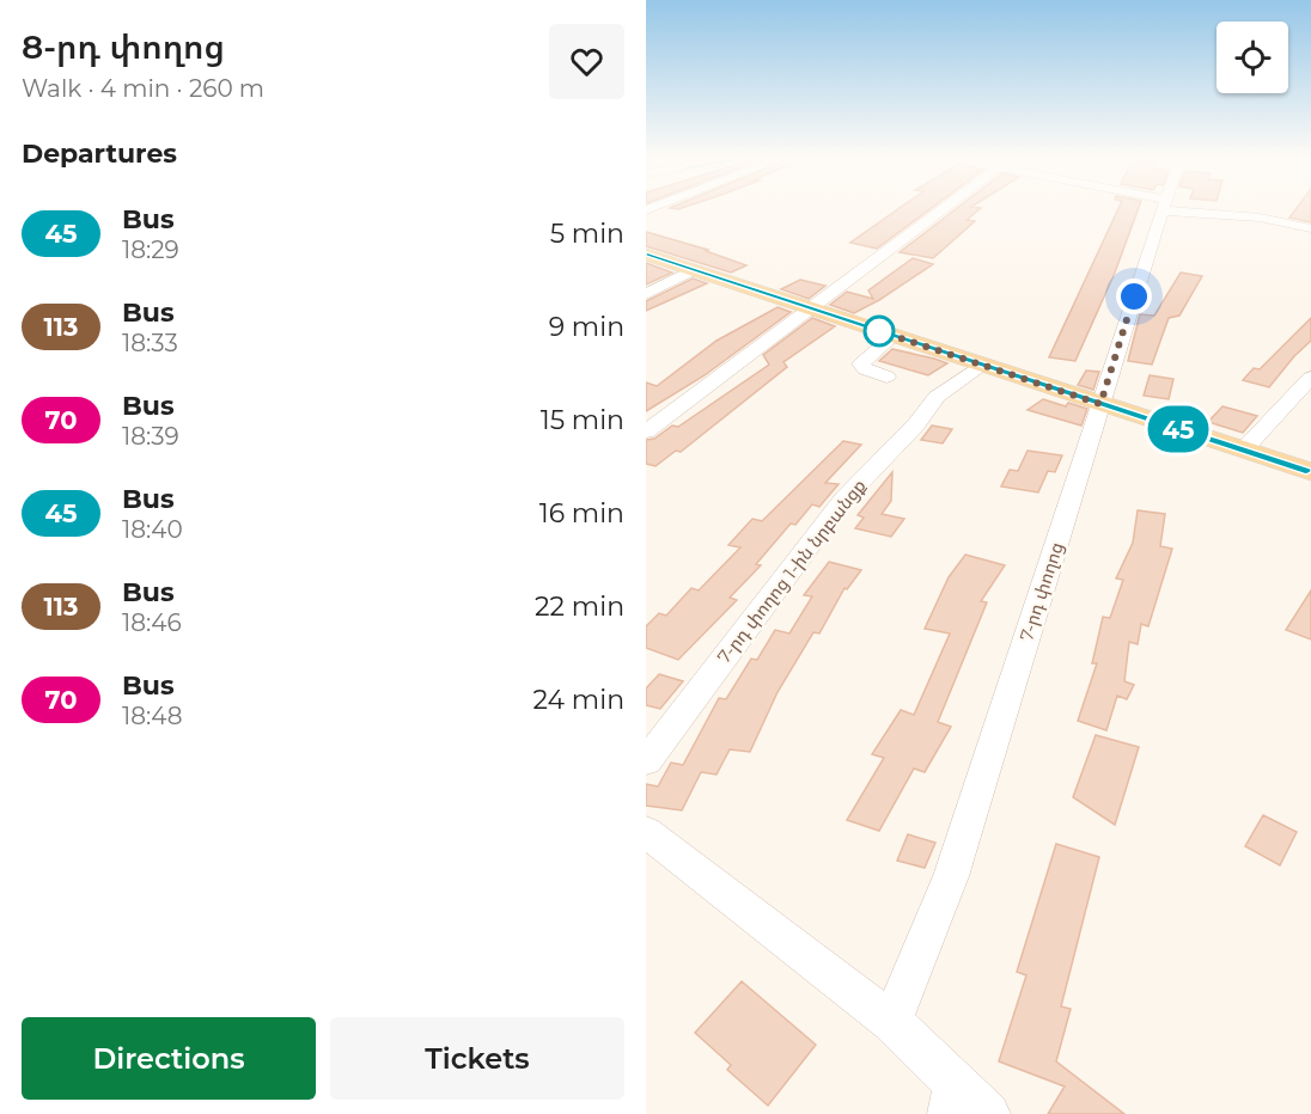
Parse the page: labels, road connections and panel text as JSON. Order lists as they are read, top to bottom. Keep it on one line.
{"streets":{"street":["7-րդ փողոց 1-ին նրբանցք","7-րդ փողոց"]},"lines":["bus line 45"],"page":{"heading":[["8-րդ փողոց","Walk · 4 min · 260 m"],"Departures"],"on_map":"45","list":[{"mark":"45","name":"Bus","note":"18:29","value":"5 min"},{"mark":"113","name":"Bus","note":"18:33","value":"9 min"},{"mark":"70","name":"Bus","note":"18:39","value":"15 min"},{"mark":"45","name":"Bus","note":"18:40","value":"16 min"},{"mark":"113","name":"Bus","note":"18:46","value":"22 min"},{"mark":"70","name":"Bus","note":"18:48","value":"24 min"}],"buttons":["Directions","Tickets"]}}
